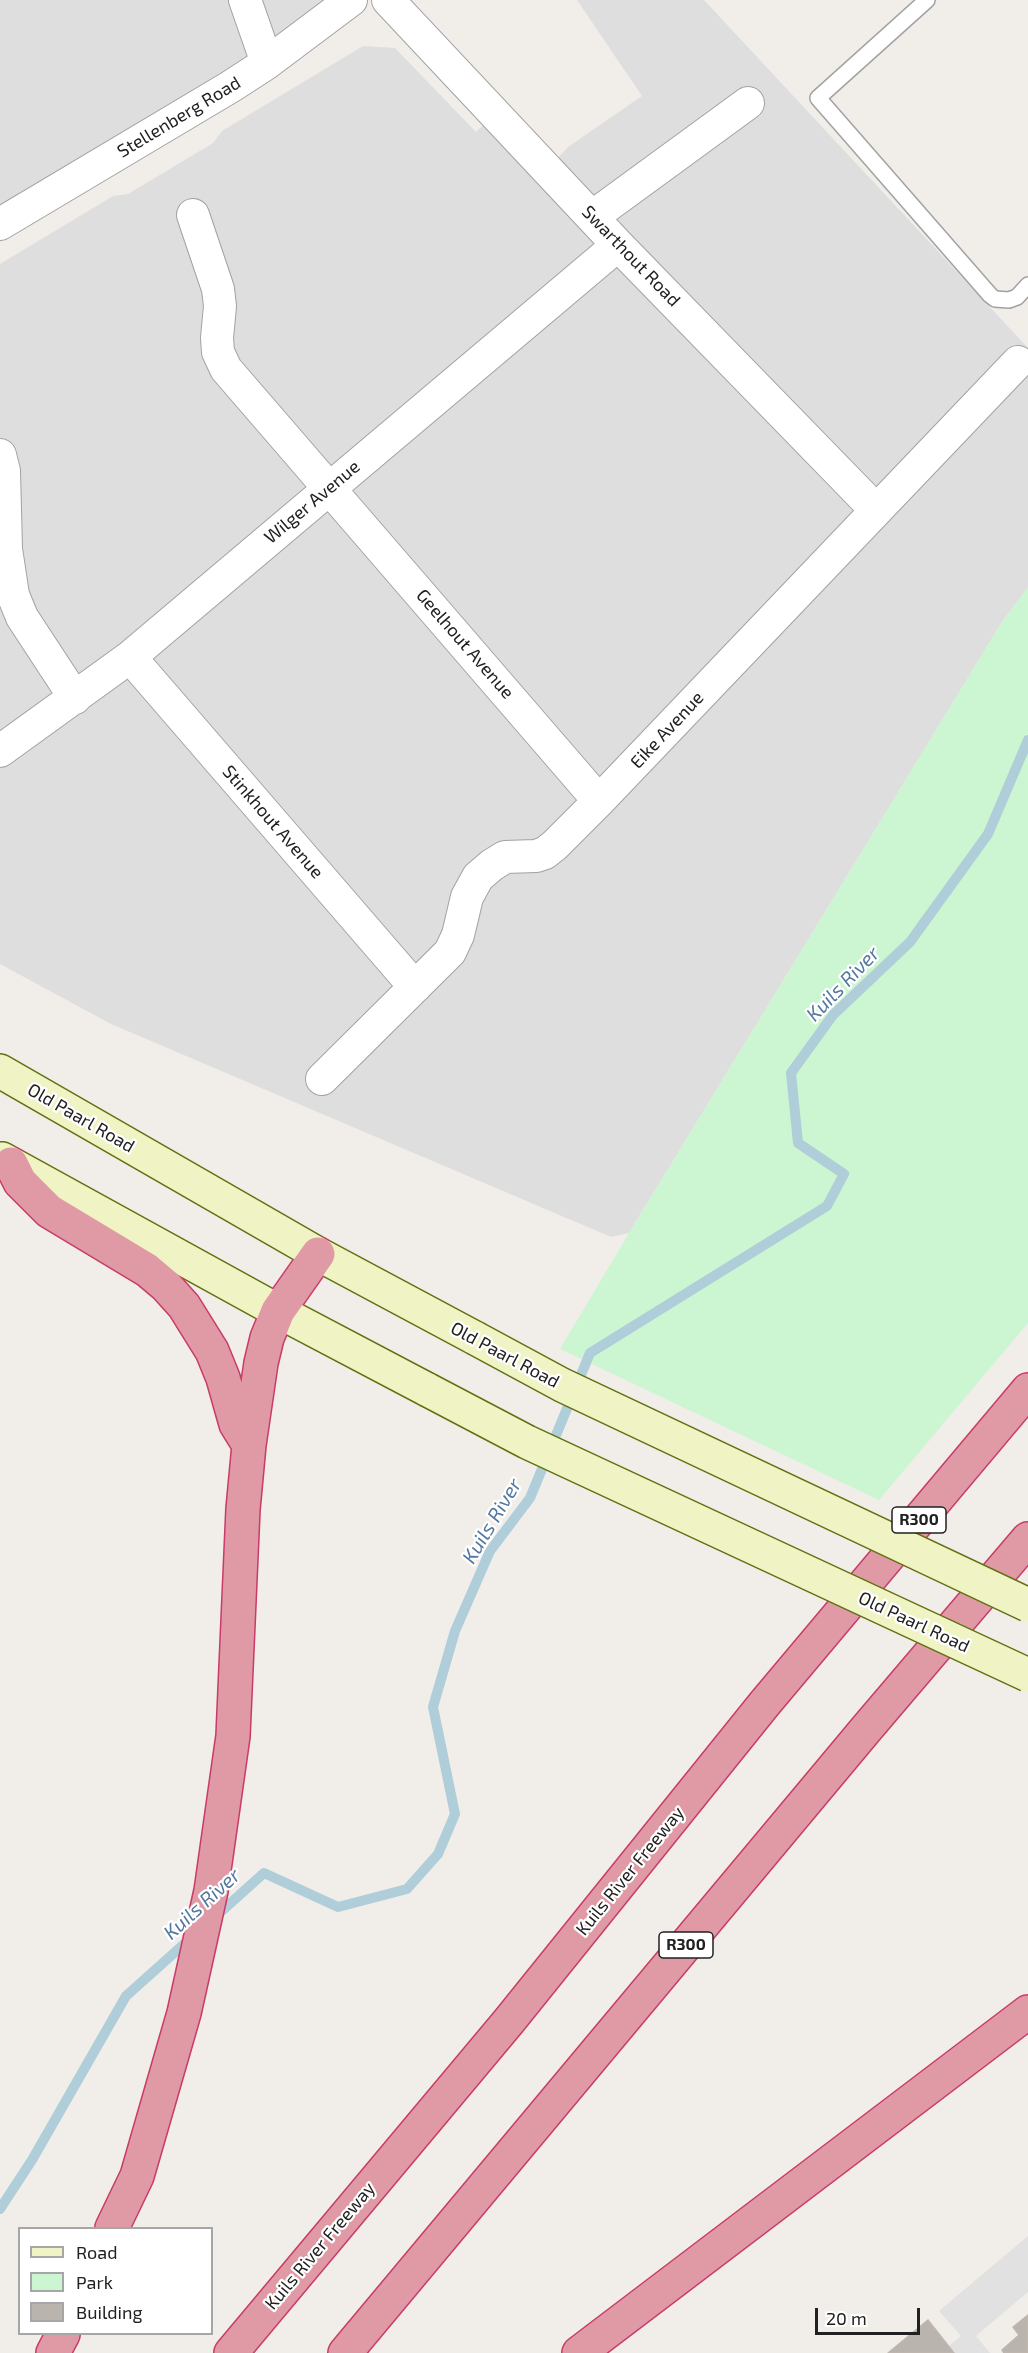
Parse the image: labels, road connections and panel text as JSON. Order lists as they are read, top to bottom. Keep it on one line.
{"streets":{"highway":["R300","Kuils River Freeway"],"main road":["Old Paarl Road"],"street":["Stellenberg Road","Swarthout Road","Wilger Avenue","Geelhout Avenue","Eike Avenue","Stinkhout Avenue"]},"crossings":[["Swarthout Road","Wilger Avenue"],["Swarthout Road","Eike Avenue"],["Wilger Avenue","Geelhout Avenue"],["Wilger Avenue","Stinkhout Avenue"],["Geelhout Avenue","Eike Avenue"],["Eike Avenue","Stinkhout Avenue"]],"water":["Kuils River"],"legend":["Road","Park","Building"],"scale_bar":"20 m"}
